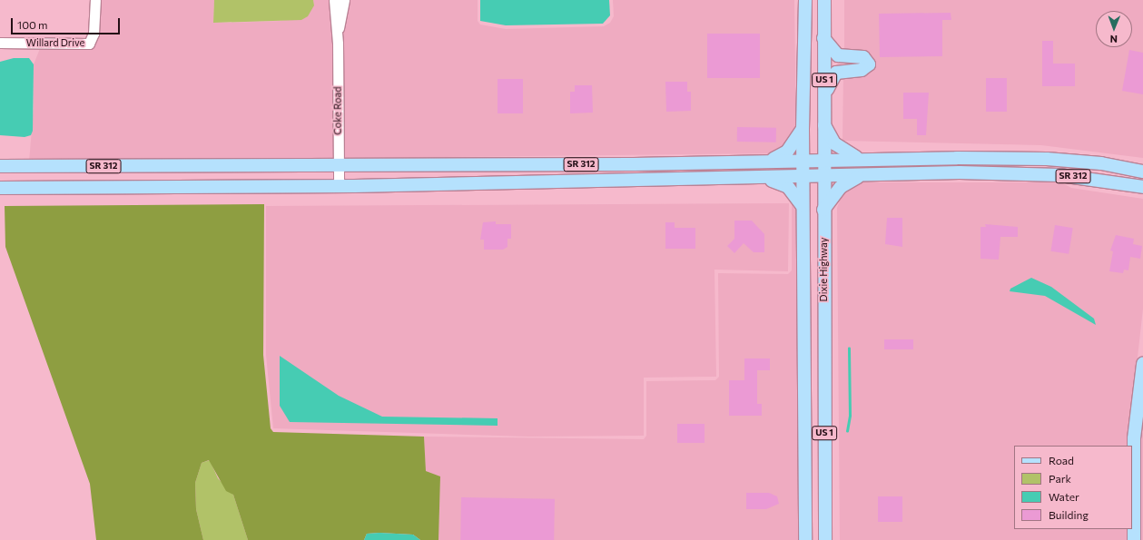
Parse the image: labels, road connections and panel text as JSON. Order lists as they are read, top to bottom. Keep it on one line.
{"streets":{"main road":["US 1","SR 312","Dixie Highway"],"street":["Willard Drive","Coke Road"]},"crossings":[["Coke Road","SR 312"],["SR 312","Dixie Highway"]],"legend":["Road","Park","Water","Building"],"scale_bar":"100 m","north":"bottom"}
